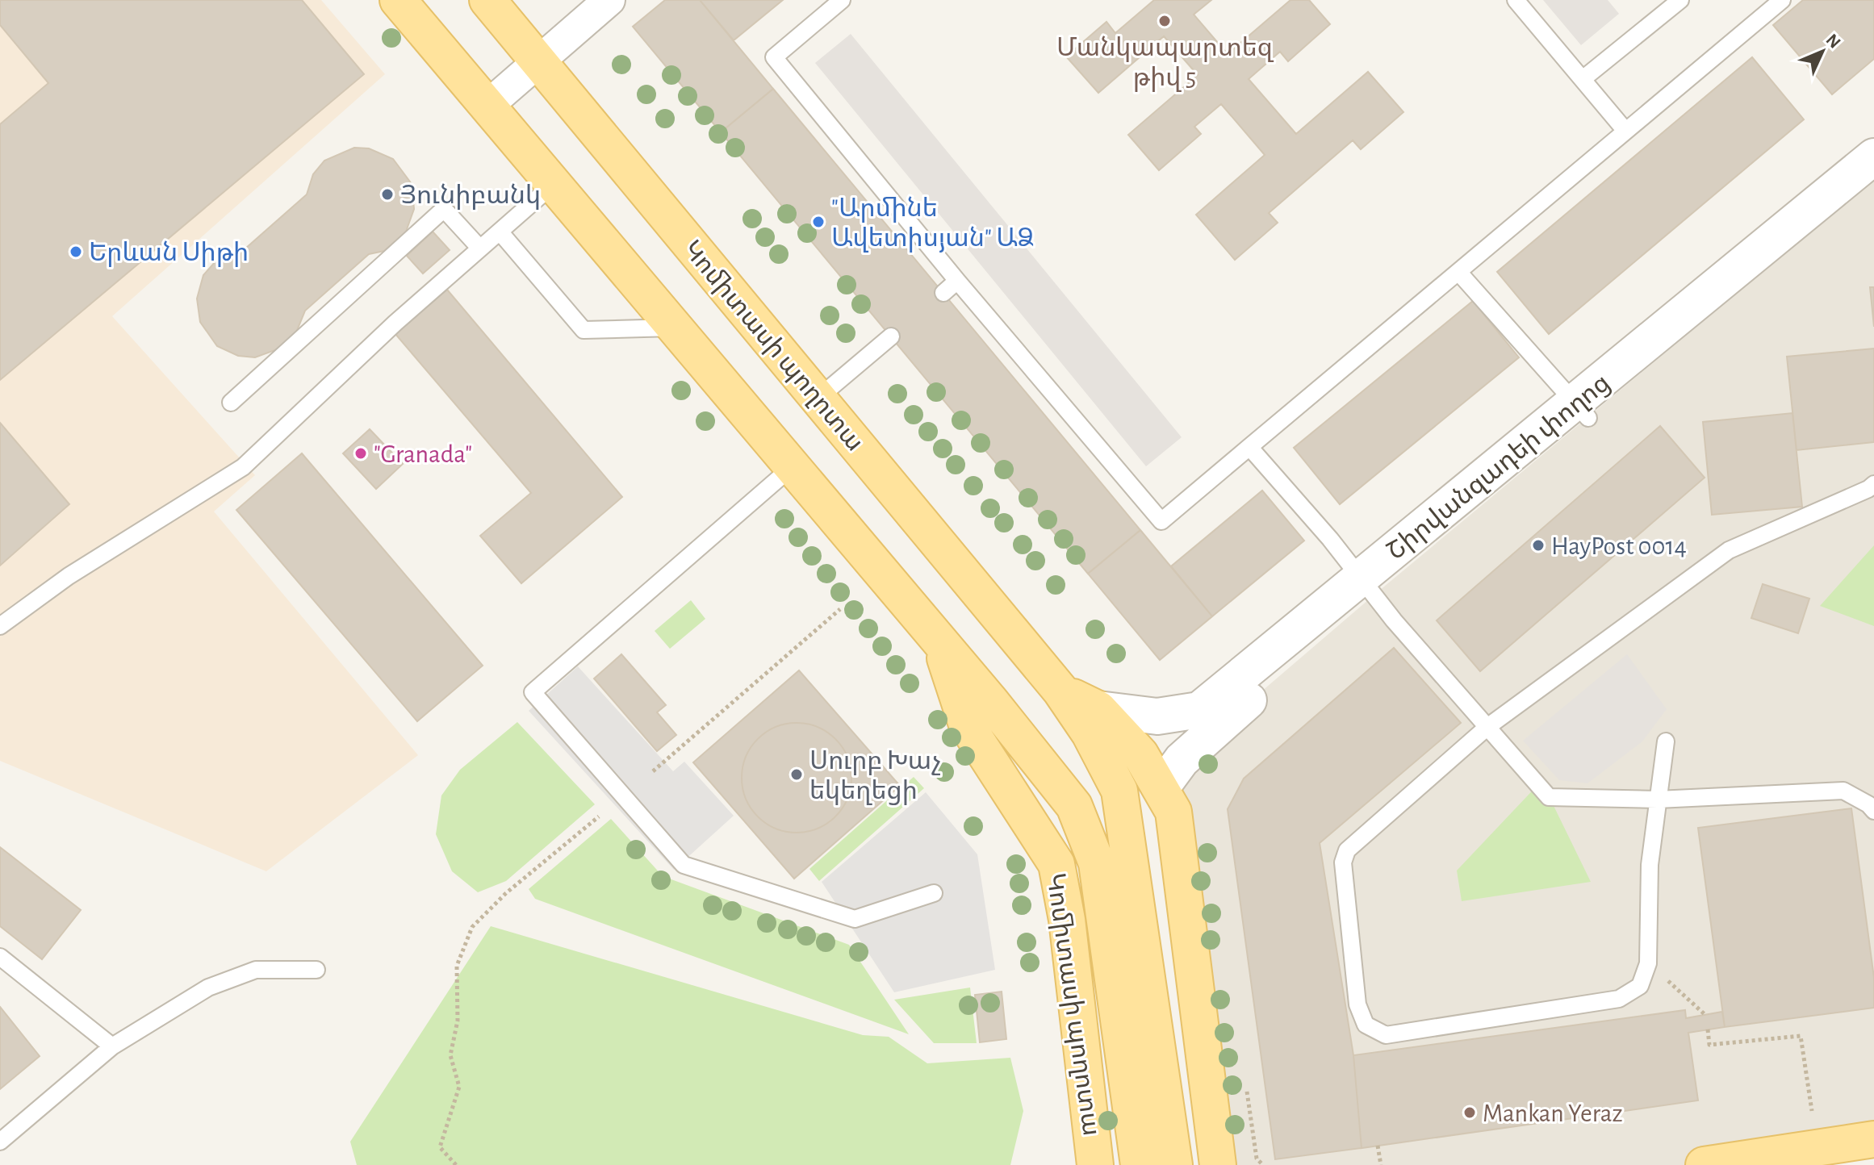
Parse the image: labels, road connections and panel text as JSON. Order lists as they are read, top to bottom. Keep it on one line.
{"streets":{"main road":["Կոմիտասի պողոտա"],"street":["Շիրվանզադեի փողոց"]},"crossings":[["Կոմիտասի պողոտա","Շիրվանզադեի փողոց"]],"places":["Մանկապարտեզ թիվ 5","Յունիբանկ","\"Արմինե Ավետիսյան\" ԱՁ","Երևան Սիթի","\"Granada\"","HayPost 0014","Սուրբ Խաչ եկեղեցի","Mankan Yeraz"],"north":"top right"}
